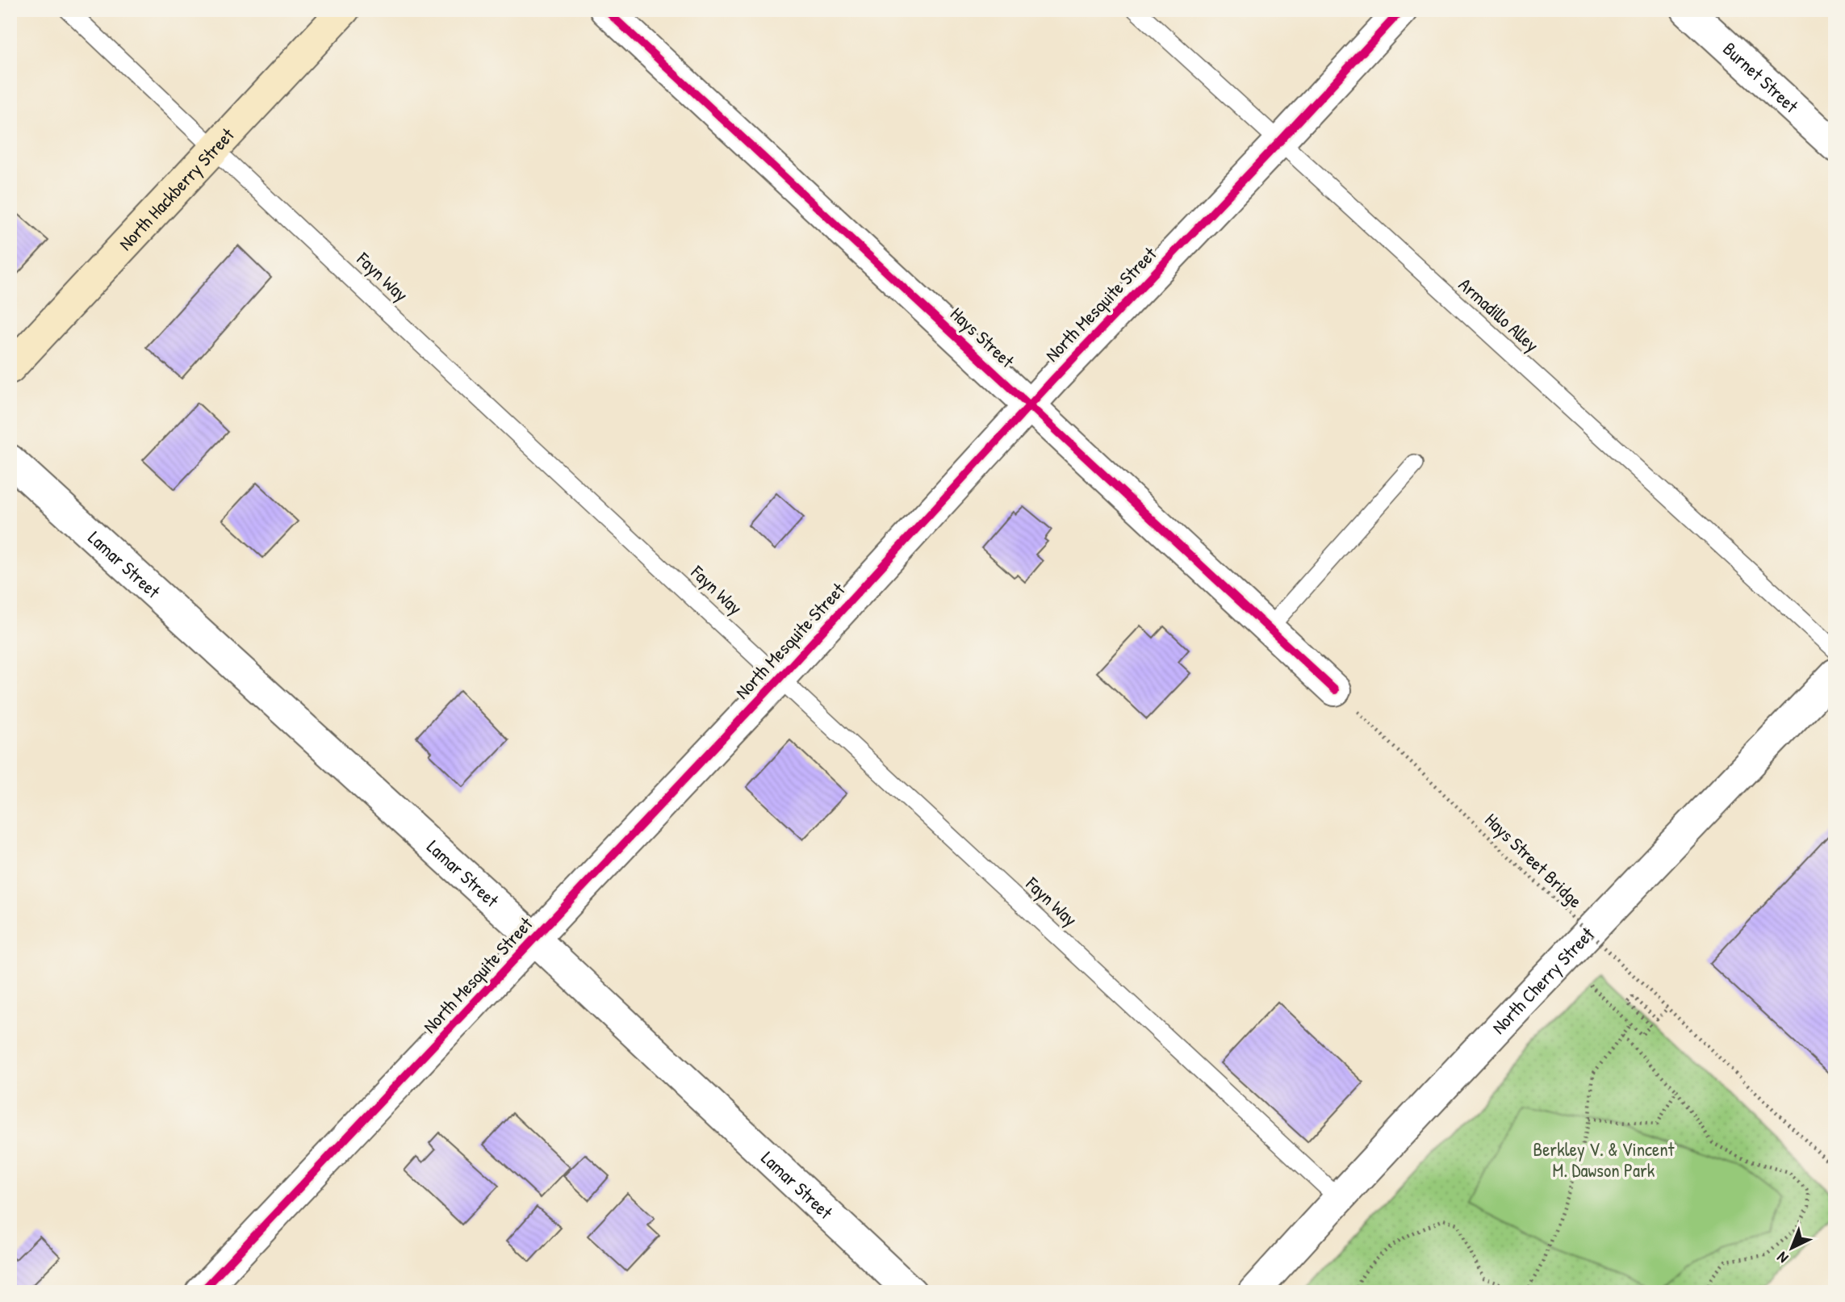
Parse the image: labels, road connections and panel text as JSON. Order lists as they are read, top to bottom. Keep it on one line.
{"streets":{"main road":["North Hackberry Street"],"street":["Burnet Street","North Mesquite Street","Hays Street","Lamar Street","North Cherry Street"],"lane":["Fayn Way","Armadillo Alley"],"path":["Hays Street Bridge"]},"crossings":[["North Hackberry Street","Fayn Way"],["Fayn Way","North Mesquite Street"],["Fayn Way","North Cherry Street"],["North Mesquite Street","Armadillo Alley"],["North Mesquite Street","Hays Street"],["North Mesquite Street","Lamar Street"],["Hays Street","Hays Street Bridge"]],"parks":["Berkley V. & Vincent M. Dawson Park"],"north":"bottom left"}
